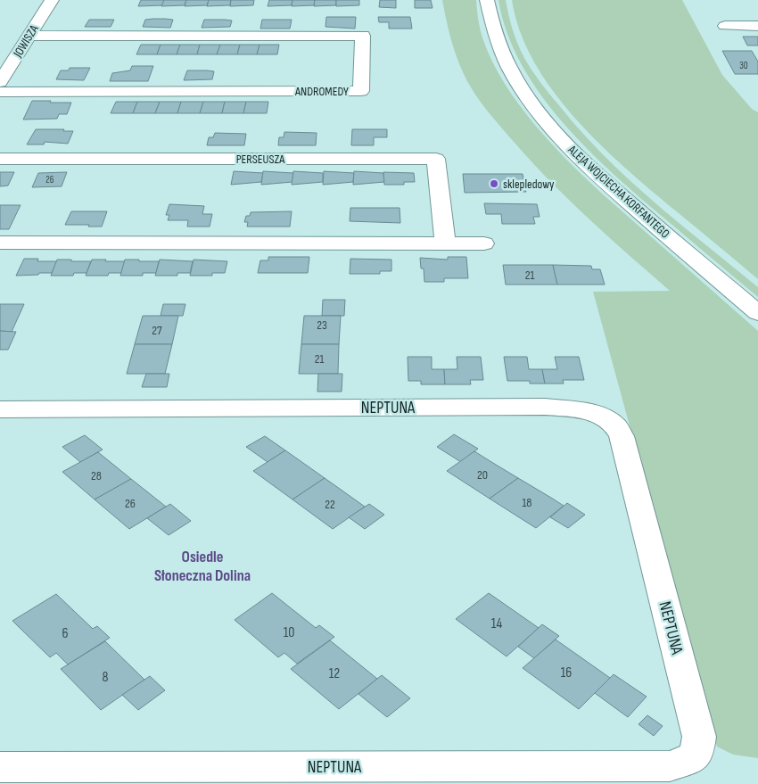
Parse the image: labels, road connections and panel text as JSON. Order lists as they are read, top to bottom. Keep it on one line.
{"streets":{"street":["JOWISZA","ANDROMEDY","PERSEUSZA","ALEJA WOJCIECHA KORFANTEGO","NEPTUNA"]},"crossings":[["JOWISZA","ANDROMEDY"]],"districts":["Osiedle Słoneczna Dolina"],"places":["sklepledowy"],"house_numbers":["30","26","21","23","27","21","20","28","18","26","22","14","10","6","16","12","8"]}
